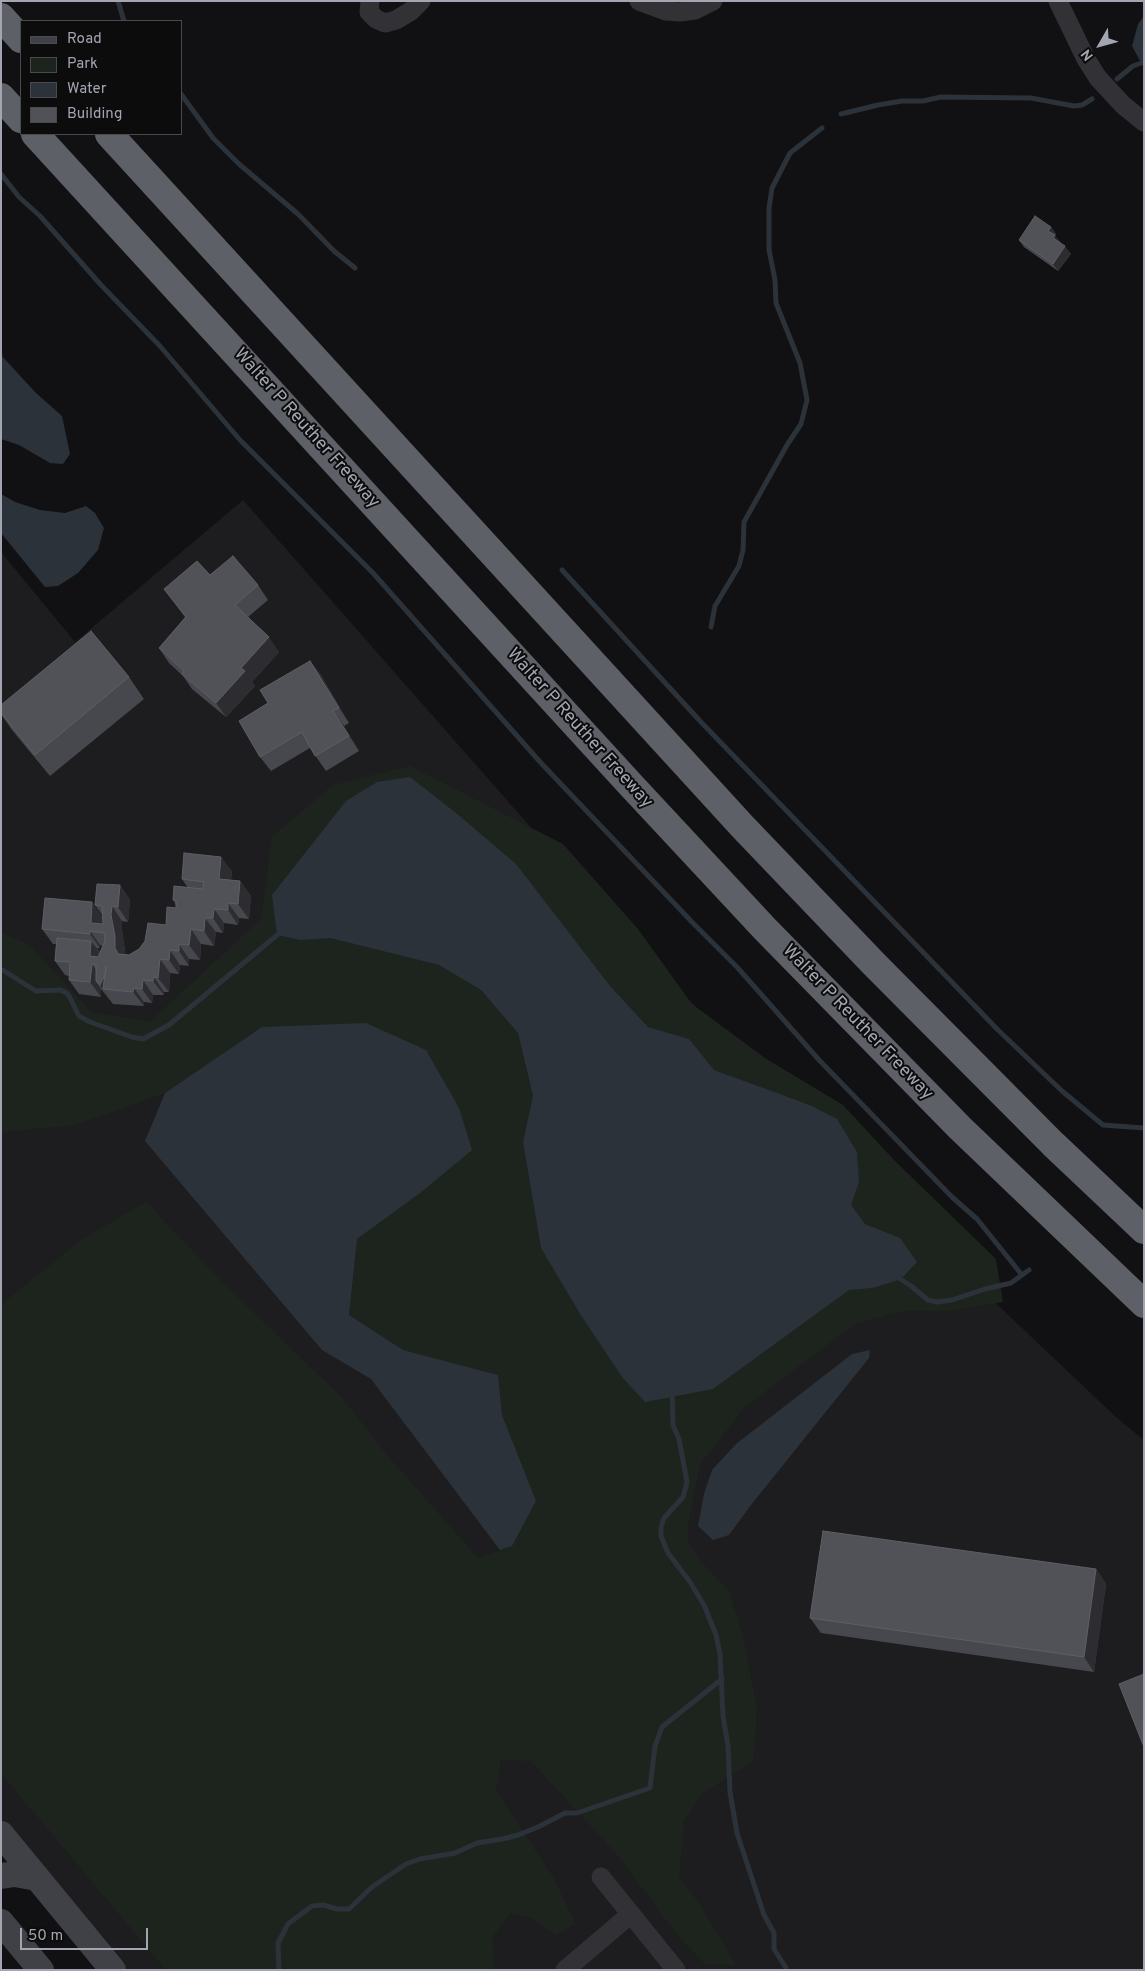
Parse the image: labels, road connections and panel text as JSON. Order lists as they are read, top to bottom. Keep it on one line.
{"streets":{"highway":["Walter P Reuther Freeway"]},"legend":["Road","Park","Water","Building"],"scale_bar":"50 m","north":"bottom left"}
